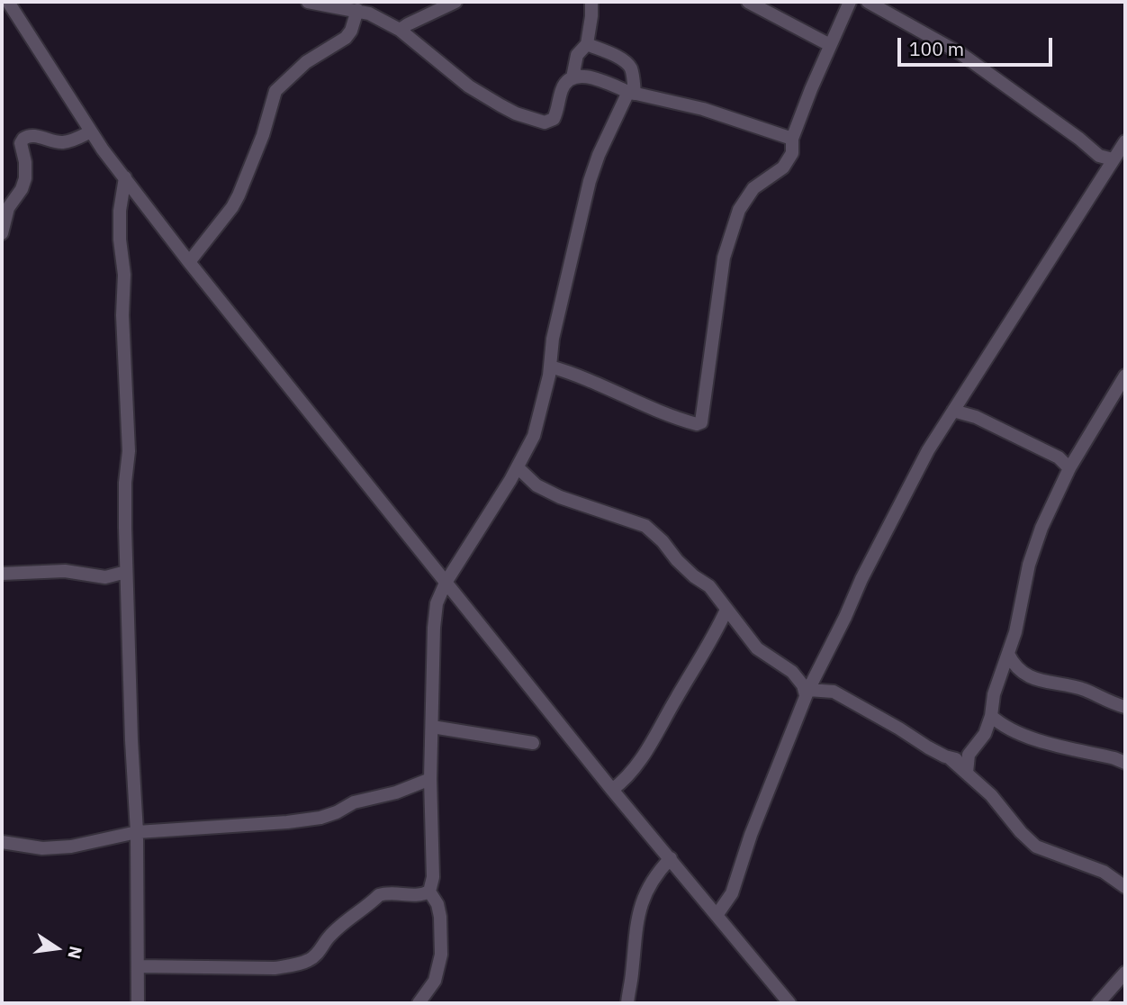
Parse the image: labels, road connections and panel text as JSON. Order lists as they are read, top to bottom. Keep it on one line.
{"scale_bar":"100 m","north":"right"}
